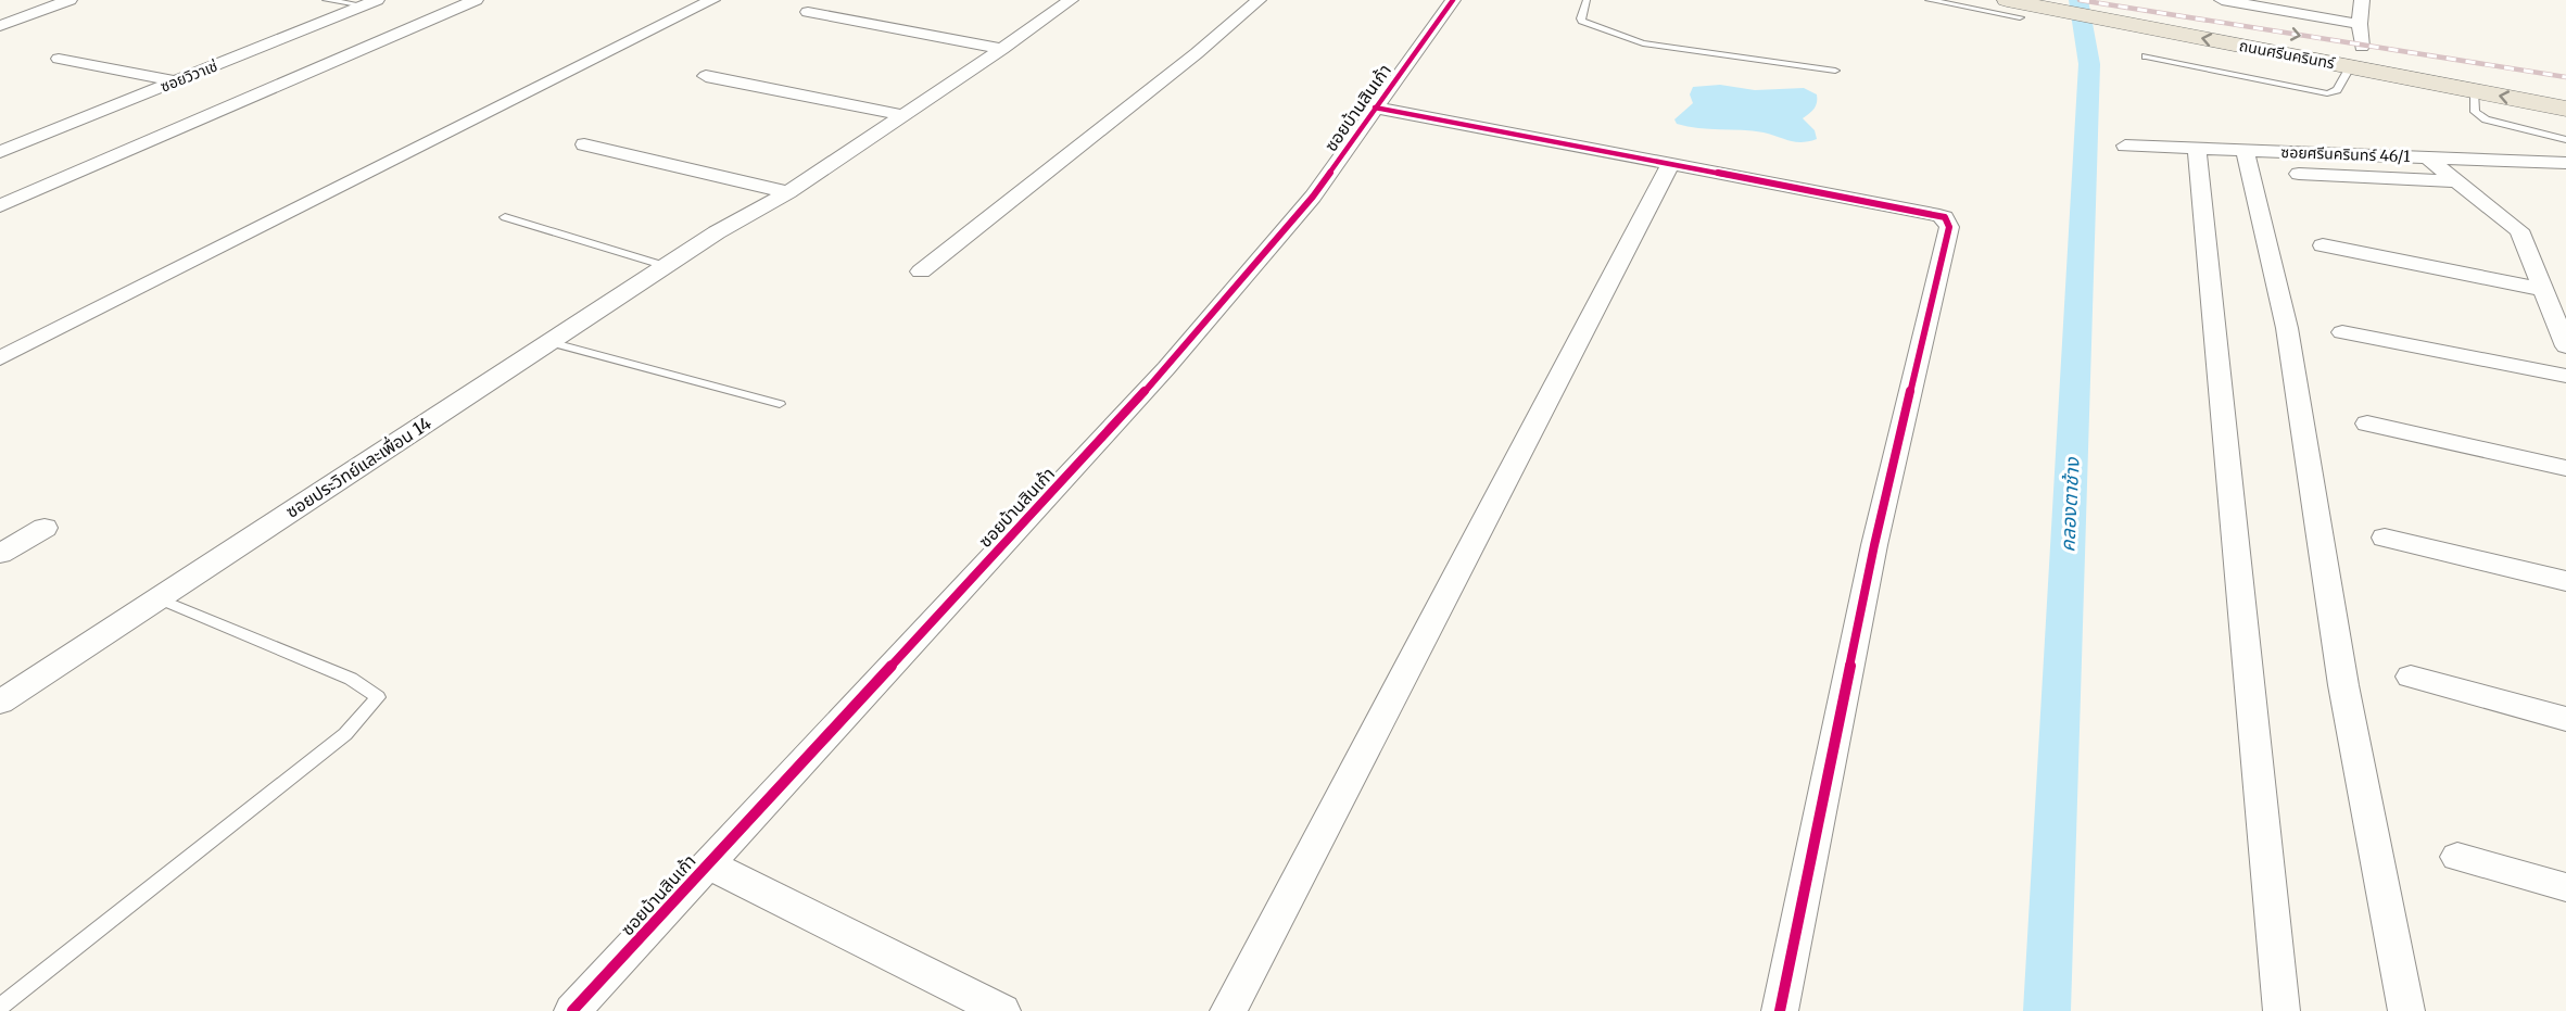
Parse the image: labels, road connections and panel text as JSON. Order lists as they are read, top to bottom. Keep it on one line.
{"streets":{"main road":["ถนนศรีนครินทร์"],"street":["ซอยวิวาเช่","ซอยบ้านสินเก้า","ซอยศรีนครินทร์ 46/1","ซอยประวิทย์และเพื่อน 14"]},"water":["คลองตาช้าง"]}
